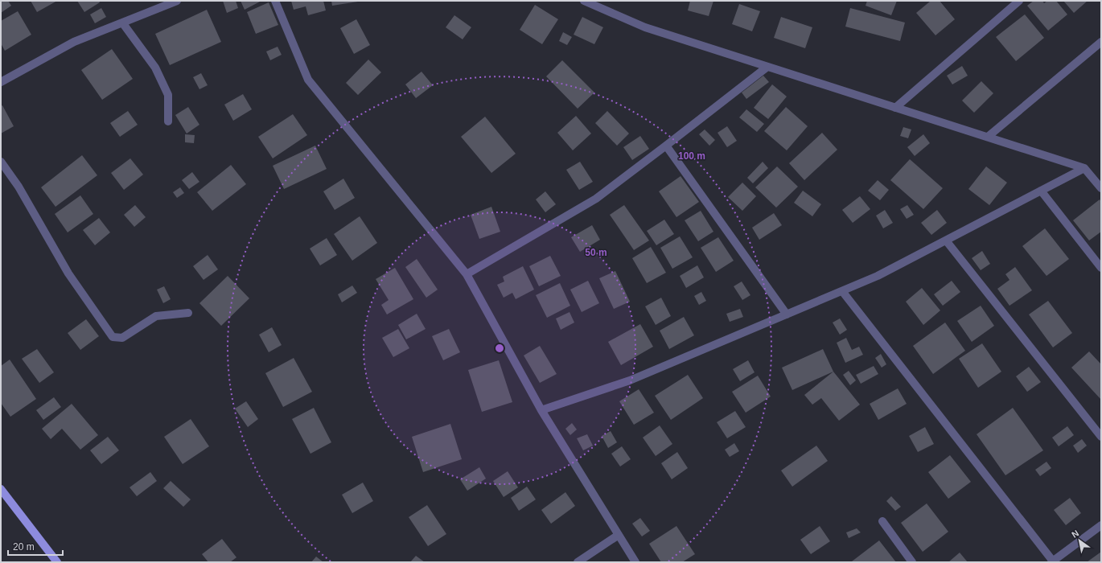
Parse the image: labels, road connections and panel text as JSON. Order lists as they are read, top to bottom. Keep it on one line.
{"scale_bar":"20 m","north":"top left","rings":["100 m","50 m"]}
